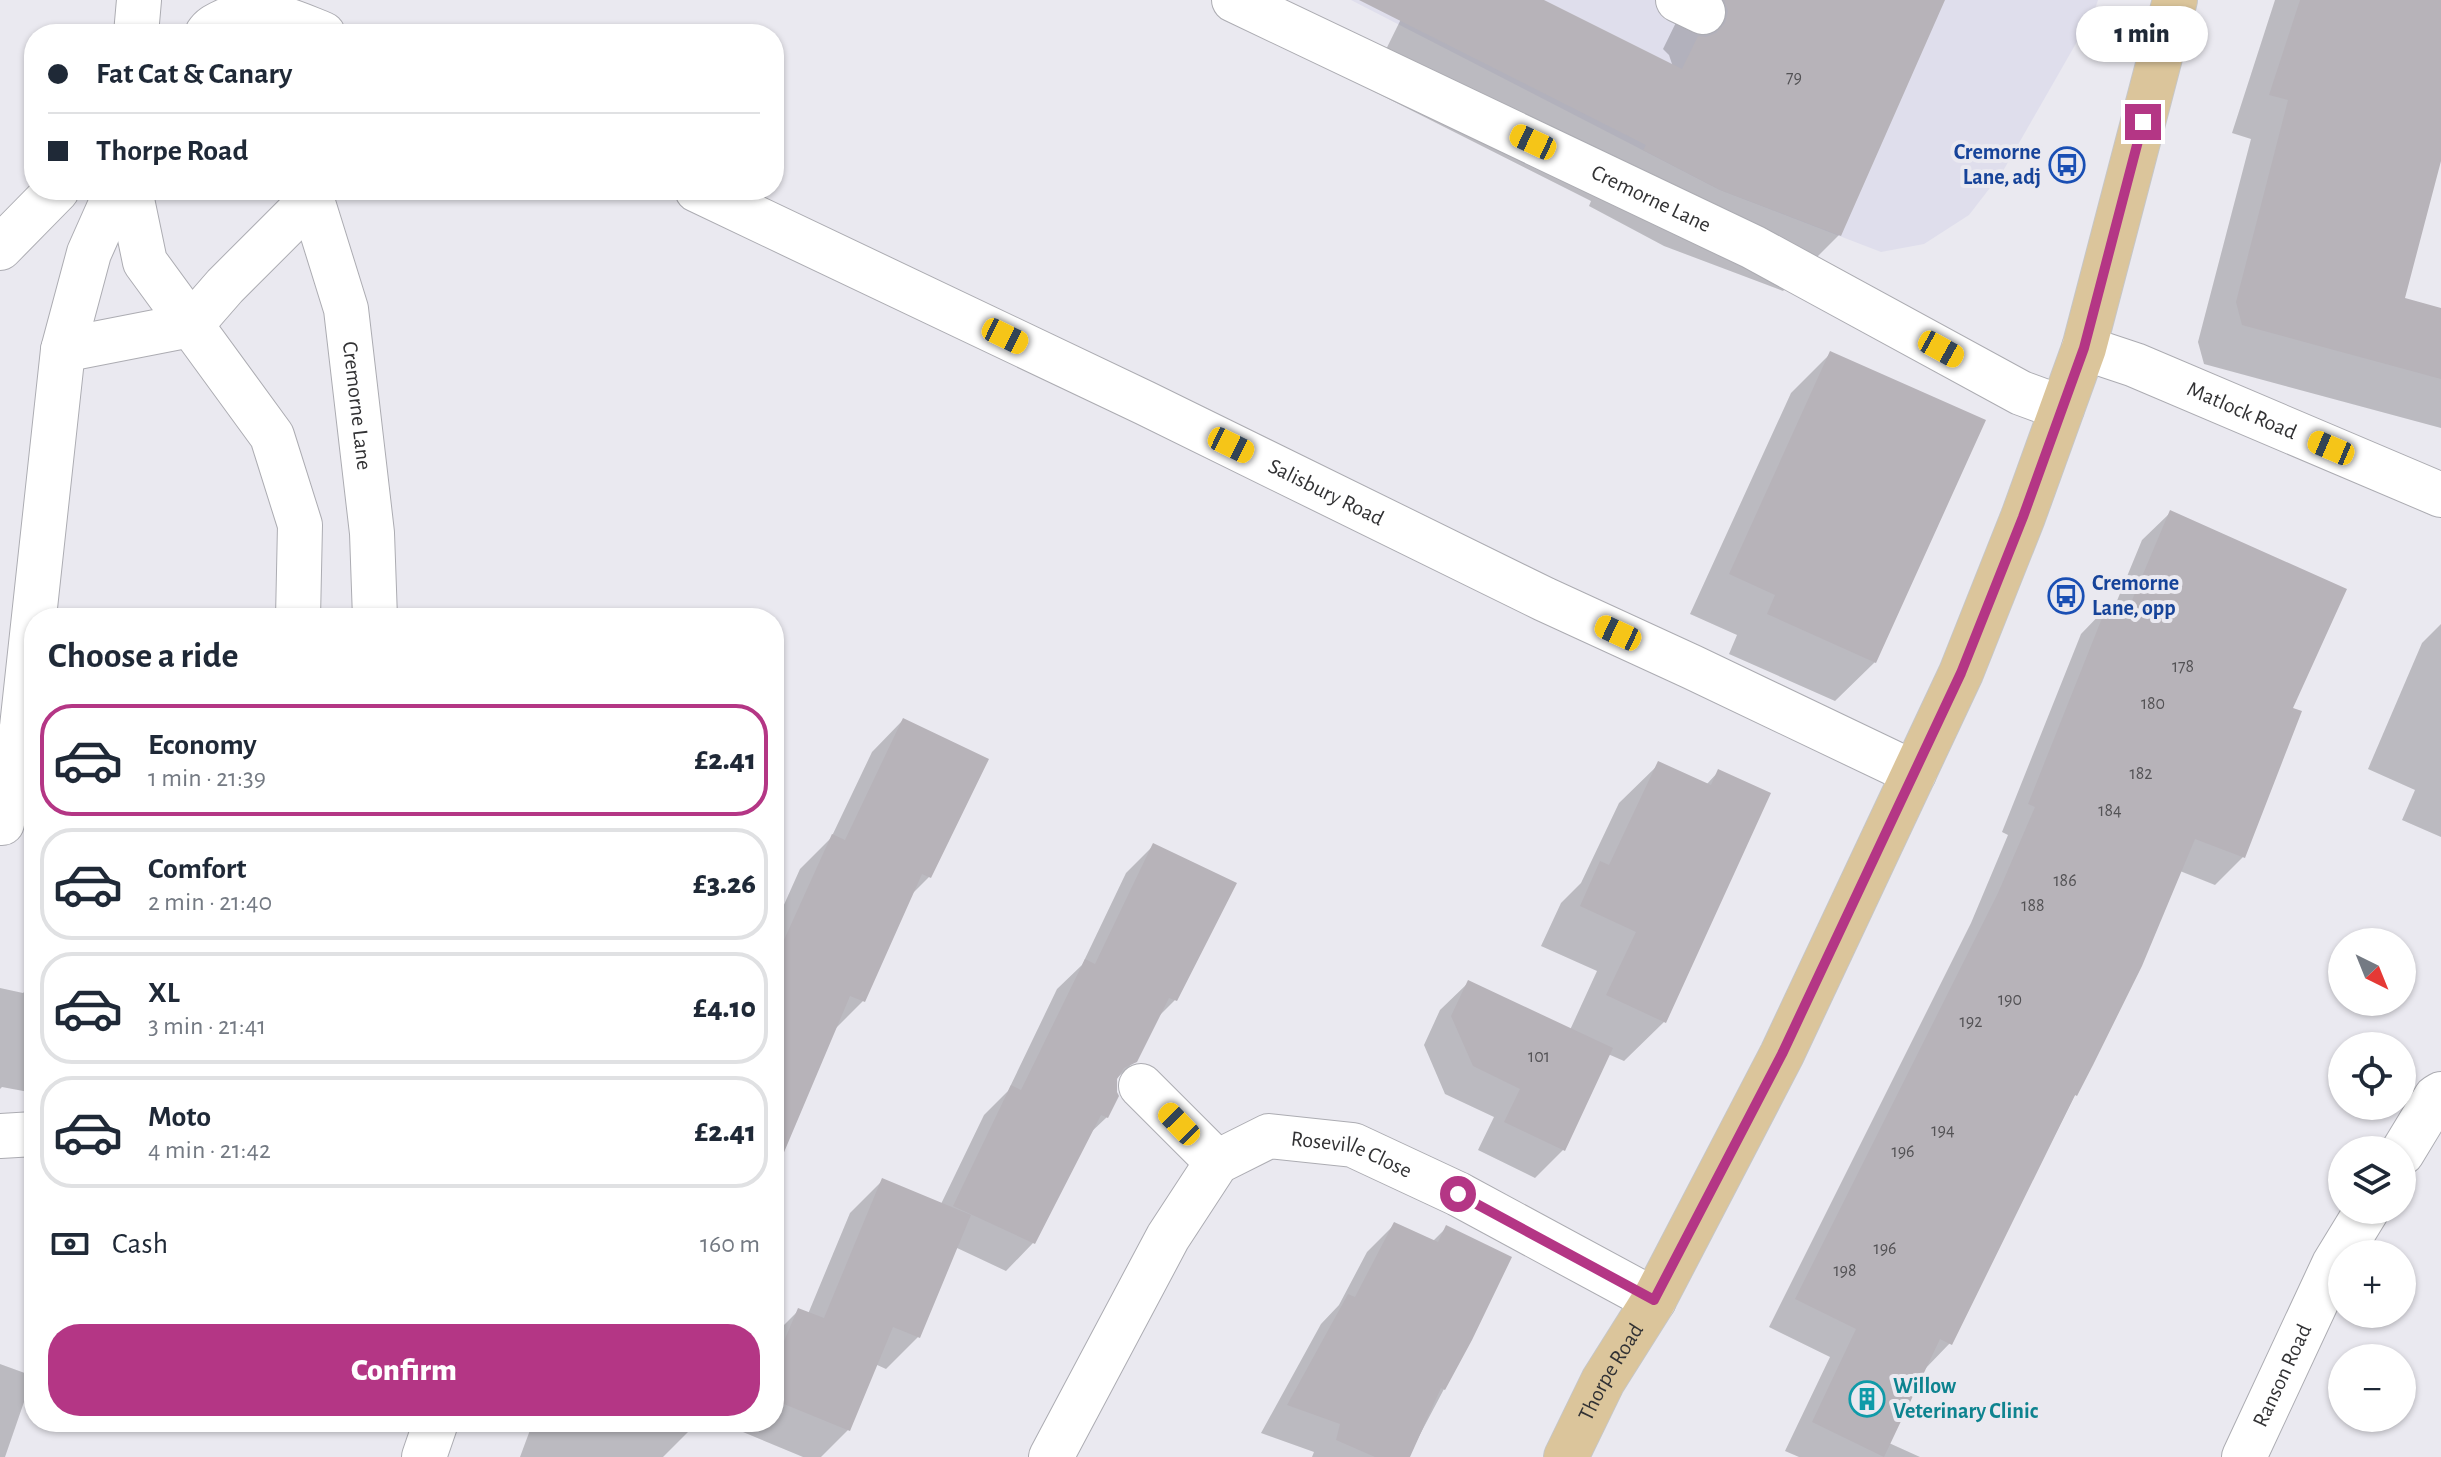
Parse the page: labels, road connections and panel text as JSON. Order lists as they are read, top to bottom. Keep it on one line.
{"streets":{"main road":["Thorpe Road"],"street":["Cremorne Lane","Matlock Road","Salisbury Road","Roseville Close","Ranson Road"]},"crossings":[["Cremorne Lane","Thorpe Road"],["Matlock Road","Thorpe Road"],["Salisbury Road","Thorpe Road"],["Roseville Close","Thorpe Road"]],"places":{"bus stop":["Cremorne Lane, adj","Cremorne Lane, opp"],"building":["Willow Veterinary Clinic"]},"house_numbers":["79","178","180","182","184","186","188","190","192","101","194","196","196","198"],"north":"bottom right","page":{"bubble":"1 min","banner":["Fat Cat & Canary","Thorpe Road"],"heading":"Choose a ride","list":[{"name":"Economy","note":"1 min · 21:39","value":"£2.41"},{"name":"Comfort","note":"2 min · 21:40","value":"£3.26"},{"name":"XL","note":"3 min · 21:41","value":"£4.10"},{"name":"Moto","note":"4 min · 21:42","value":"£2.41"}],"map_buttons":["+","−"],"pay":["Cash","160 m"],"buttons":"Confirm"}}
